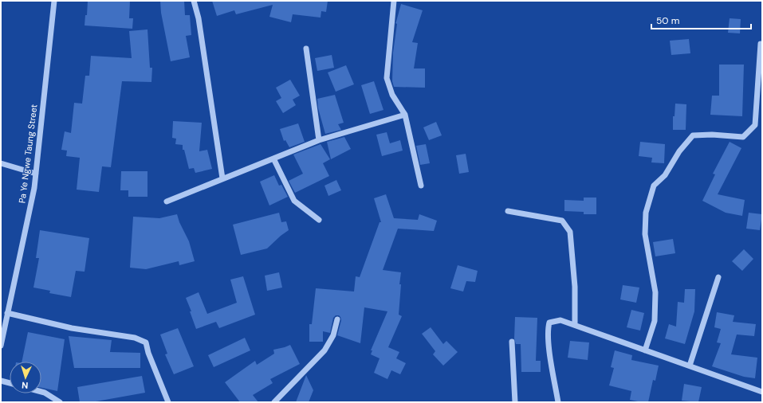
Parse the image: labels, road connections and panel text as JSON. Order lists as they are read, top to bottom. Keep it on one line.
{"streets":{"street":["Pa Ye Ngwe Taung Street"]},"scale_bar":"50 m","north":"bottom"}
